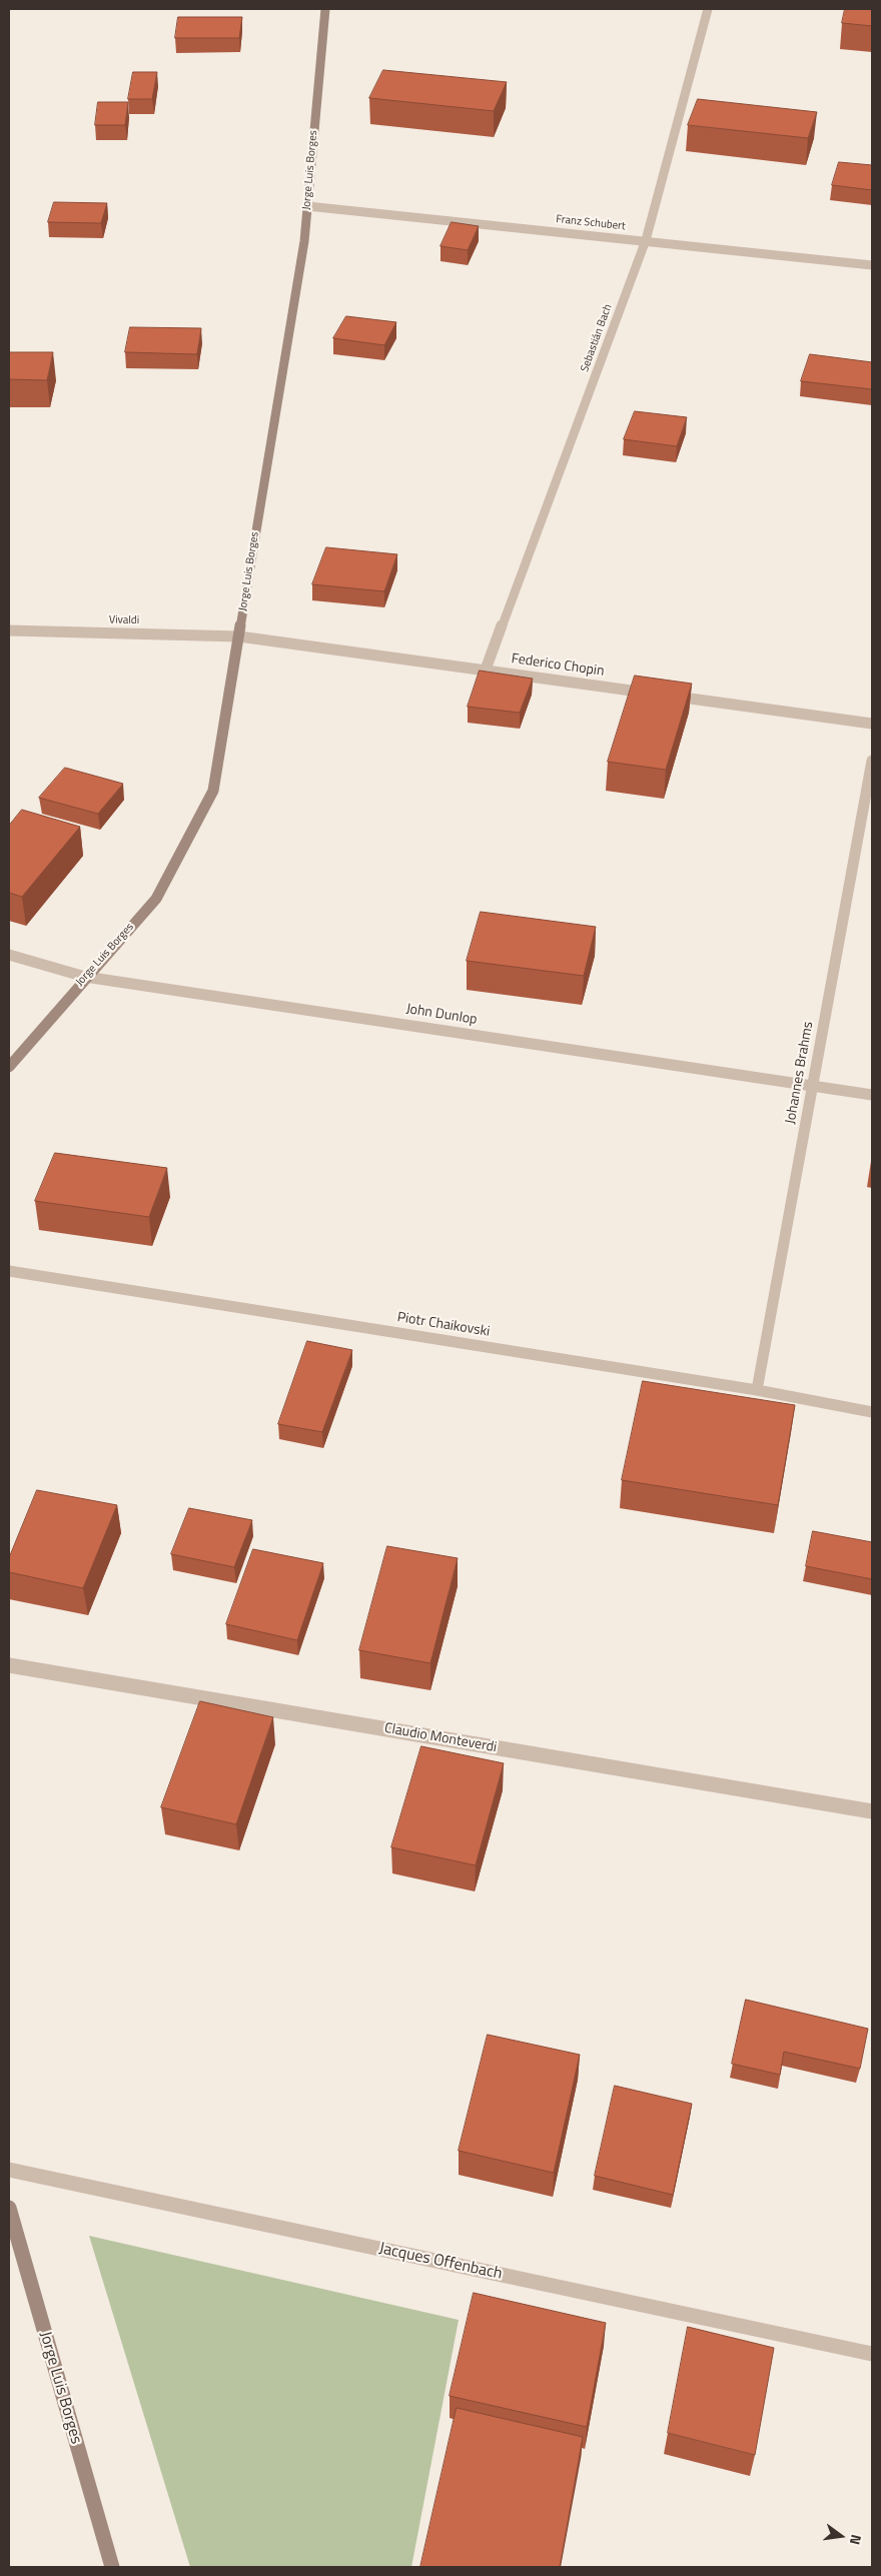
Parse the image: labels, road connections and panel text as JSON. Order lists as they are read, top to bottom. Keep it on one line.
{"streets":{"street":["Jorge Luis Borges","Franz Schubert","Sebastián Bach","Vivaldi","Federico Chopin","John Dunlop","Johannes Brahms","Piotr Chaikovski","Claudio Monteverdi","Jacques Offenbach"]},"crossings":[["Jorge Luis Borges","Franz Schubert"],["Jorge Luis Borges","Vivaldi"],["Jorge Luis Borges","Federico Chopin"],["Jorge Luis Borges","John Dunlop"],["Franz Schubert","Sebastián Bach"],["Sebastián Bach","Federico Chopin"],["Vivaldi","Federico Chopin"],["John Dunlop","Johannes Brahms"],["Johannes Brahms","Piotr Chaikovski"]],"north":"right"}
